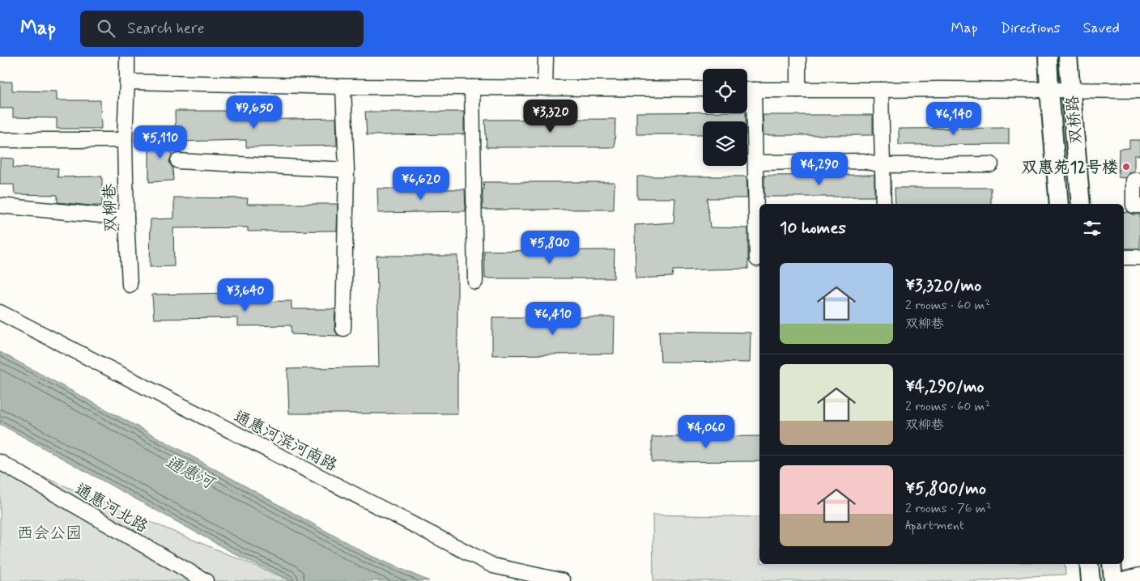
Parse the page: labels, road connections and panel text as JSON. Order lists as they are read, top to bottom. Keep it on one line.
{"streets":{"main road":["双桥路"],"street":["双柳巷","通惠河滨河南路","通惠河北路"]},"water":["通惠河"],"parks":["西会公园"],"places":["双惠苑12号楼"],"page":{"header":"Map","search":"Search here","nav":["Map","Directions","Saved"],"price":["¥9,650","¥3,320","¥6,140","¥5,110","¥4,290","¥6,620","¥5,800","¥3,640","¥6,410","¥4,060"],"heading":"10 homes","list":[{"name":"¥3,320/mo","note":"2 rooms · 60 m² · 双柳巷"},{"name":"¥4,290/mo","note":"2 rooms · 60 m² · 双柳巷"},{"name":"¥5,800/mo","note":"2 rooms · 76 m² · Apartment"}]}}
